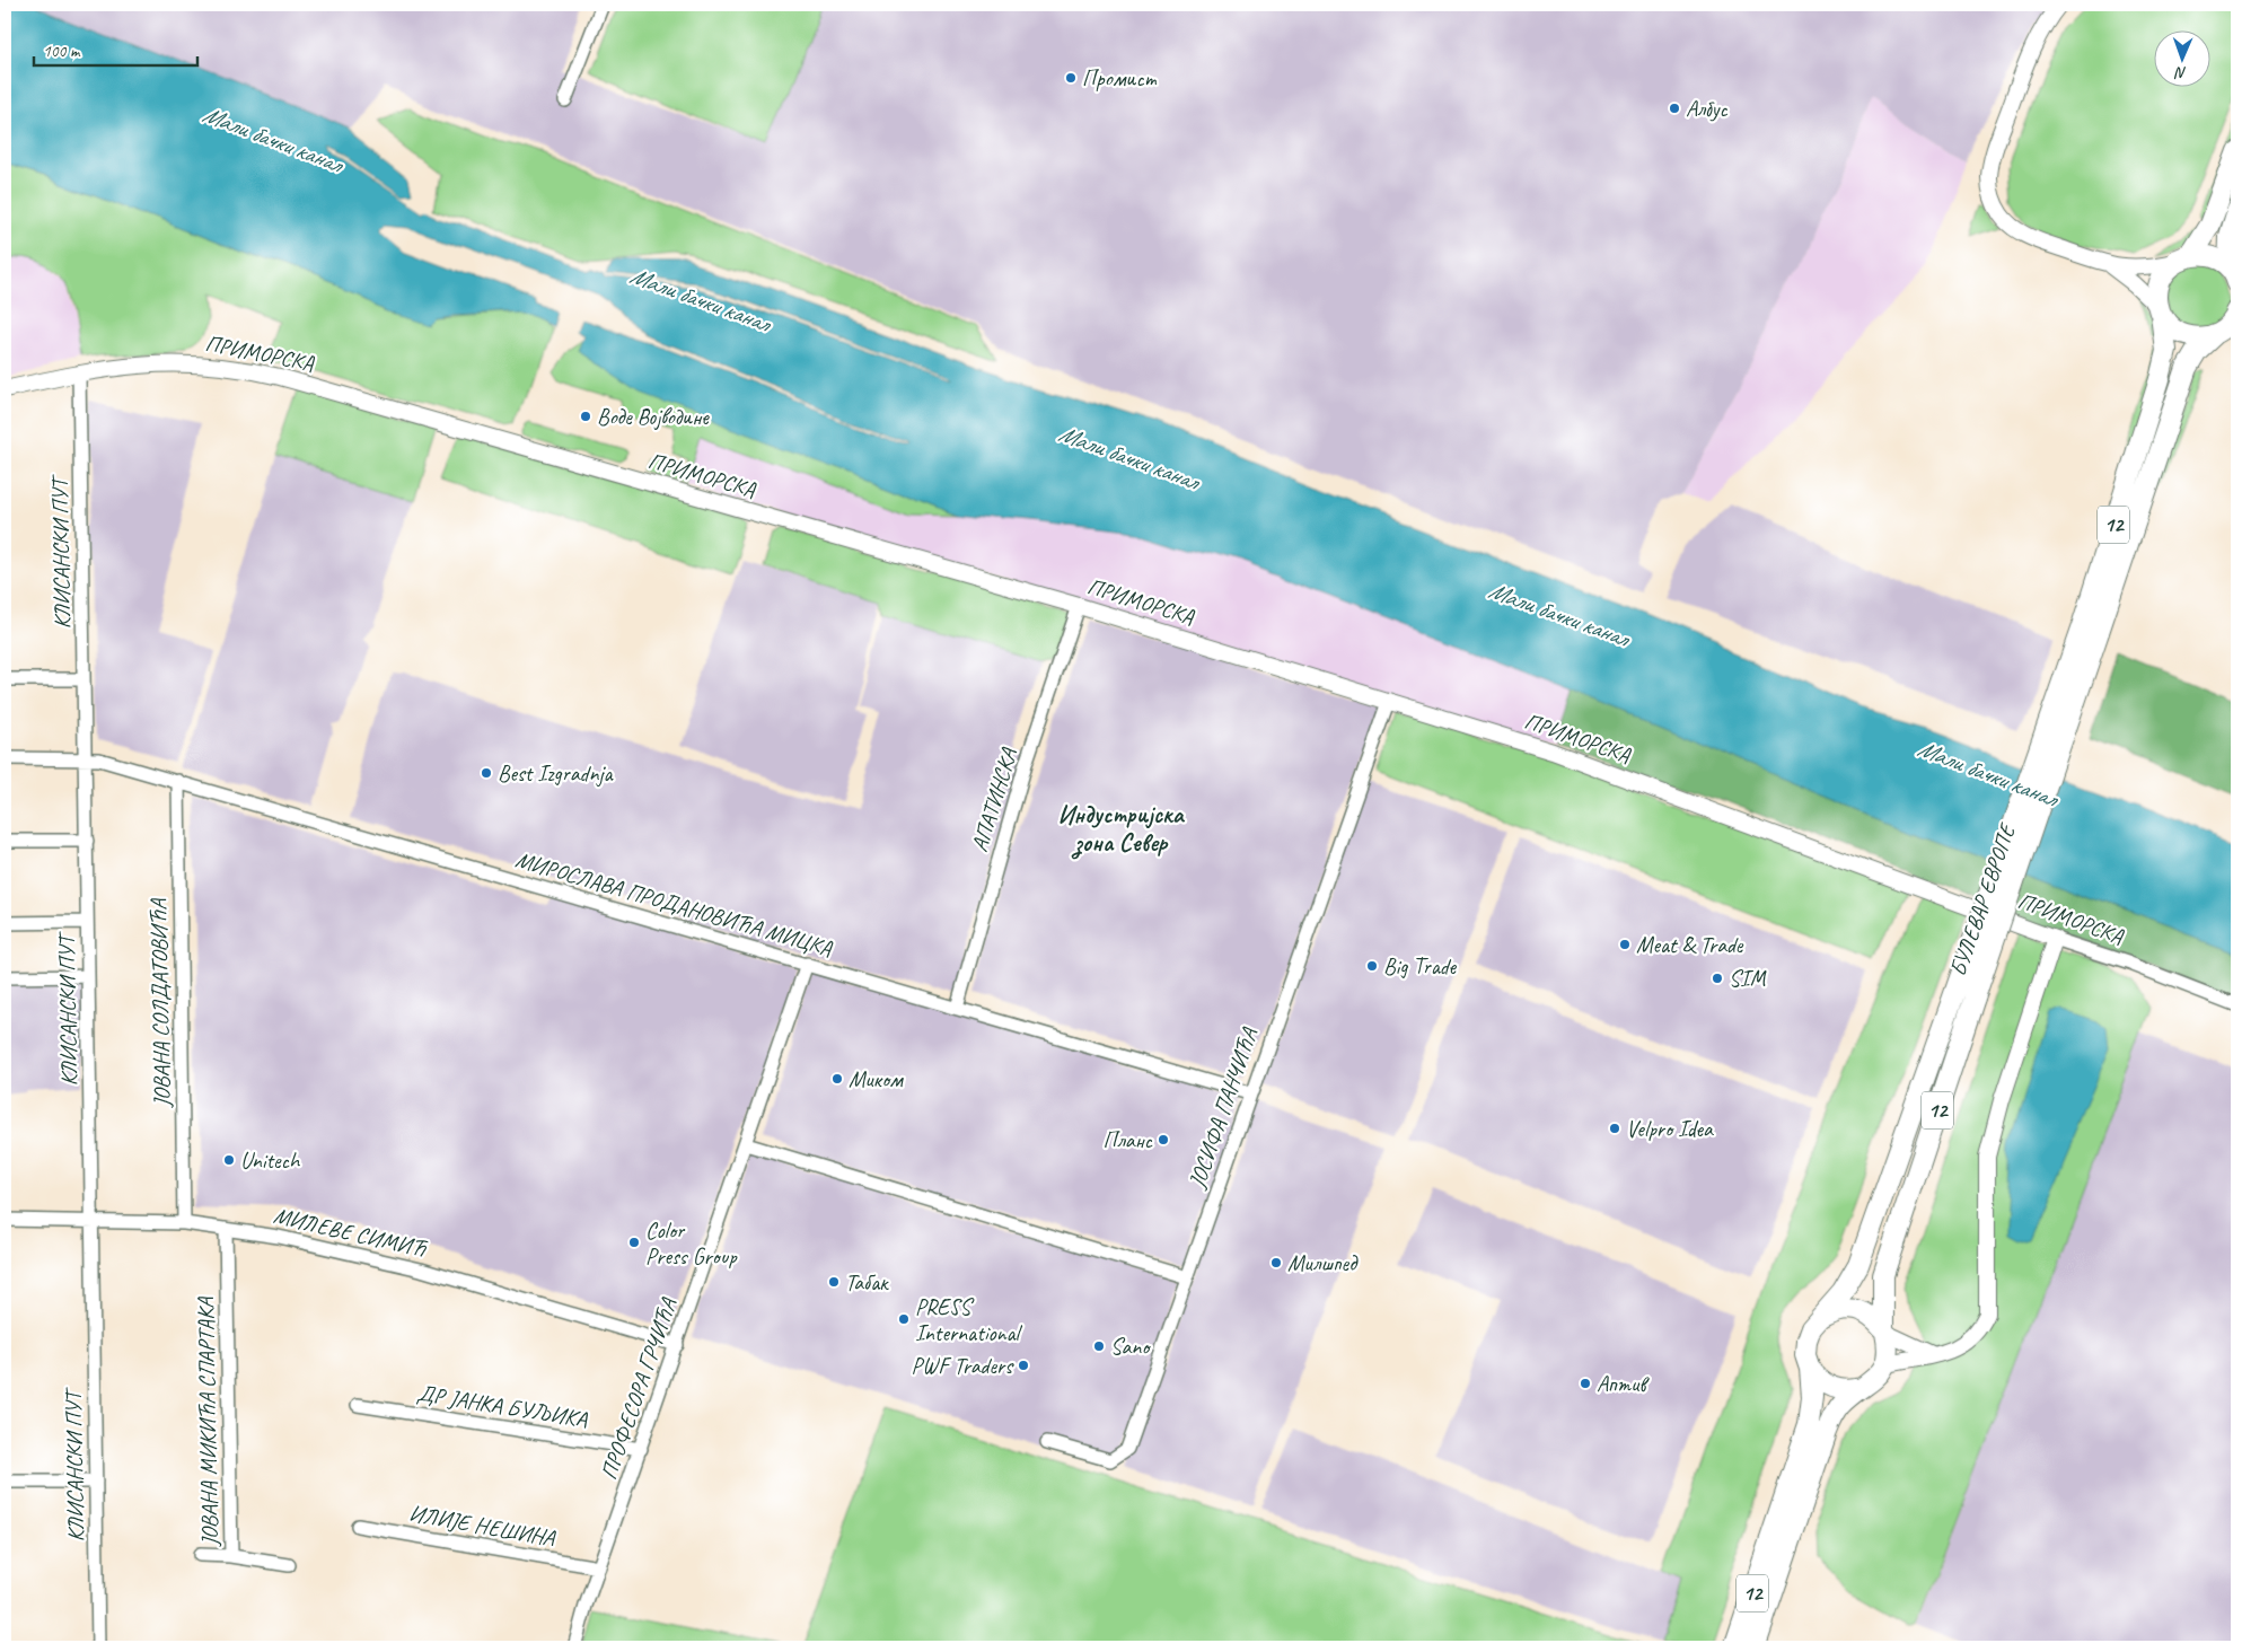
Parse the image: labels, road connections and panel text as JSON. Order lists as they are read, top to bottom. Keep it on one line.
{"streets":{"main road":["12","БУЛЕВАР ЕВРОПЕ"],"street":["ПРИМОРСКА","КЛИСАНСКИ ПУТ","АПАТИНСКА","МИРОСЛАВА ПРОДАНОВИЋА МИЦКА","ЈОВАНА СОЛДАТОВИЋА","ЈОСИФА ПАНЧИЋА","МИЛЕВЕ СИМИЋ","ПРОФЕСОРА ГРЧИЋА","ДР ЈАНКА БУЉИКА","ЈОВАНА МИКИЋА СПАРТАКА","ИЛИЈЕ НЕШИНА"]},"crossings":[["ПРИМОРСКА","КЛИСАНСКИ ПУТ"],["ПРИМОРСКА","АПАТИНСКА"],["ПРИМОРСКА","ЈОСИФА ПАНЧИЋА"],["12","БУЛЕВАР ЕВРОПЕ"],["КЛИСАНСКИ ПУТ","МИРОСЛАВА ПРОДАНОВИЋА МИЦКА"],["КЛИСАНСКИ ПУТ","МИЛЕВЕ СИМИЋ"],["АПАТИНСКА","МИРОСЛАВА ПРОДАНОВИЋА МИЦКА"],["МИРОСЛАВА ПРОДАНОВИЋА МИЦКА","ЈОВАНА СОЛДАТОВИЋА"],["МИРОСЛАВА ПРОДАНОВИЋА МИЦКА","ЈОСИФА ПАНЧИЋА"],["МИРОСЛАВА ПРОДАНОВИЋА МИЦКА","ПРОФЕСОРА ГРЧИЋА"],["ЈОВАНА СОЛДАТОВИЋА","МИЛЕВЕ СИМИЋ"],["МИЛЕВЕ СИМИЋ","ПРОФЕСОРА ГРЧИЋА"],["МИЛЕВЕ СИМИЋ","ЈОВАНА МИКИЋА СПАРТАКА"],["ПРОФЕСОРА ГРЧИЋА","ДР ЈАНКА БУЉИКА"],["ПРОФЕСОРА ГРЧИЋА","ИЛИЈЕ НЕШИНА"]],"districts":["Индустријска зона Север"],"water":["Мали бачки канал"],"places":["Промист","Албус","Воде Војводине","Best Izgradnja","Meat & Trade","Big Trade","SIM","Миком","Velpro Idea","Планс","Unitech","Color Press Group","Милшпед","Табак","PRESS International","Sano","PWF Traders","Аптив"],"scale_bar":"100 m","north":"bottom"}
